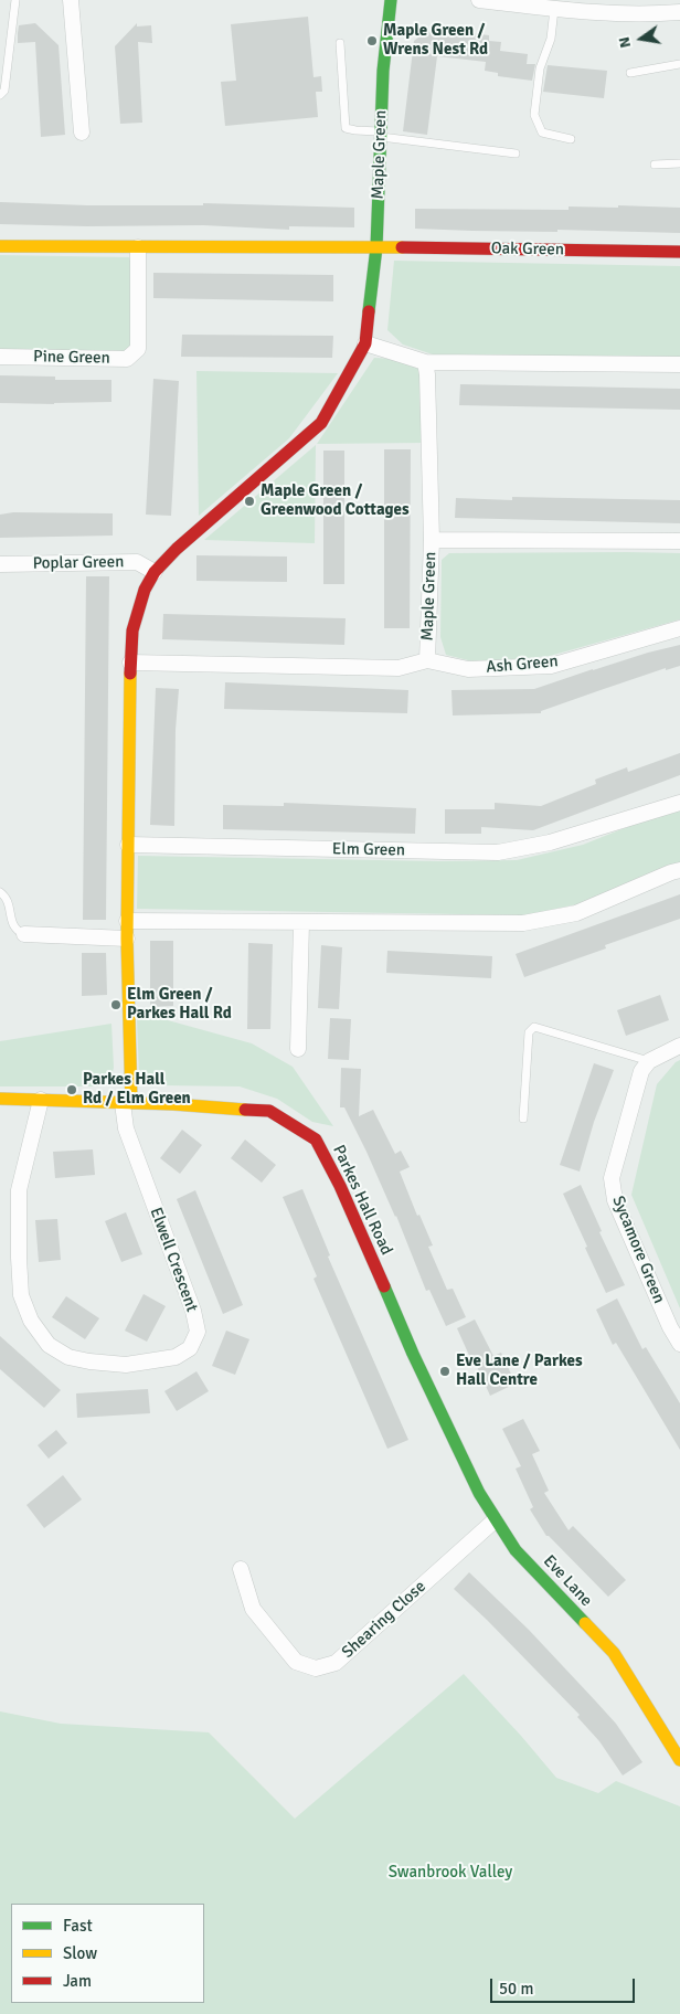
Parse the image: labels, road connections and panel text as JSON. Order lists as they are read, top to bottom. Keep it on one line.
{"streets":{"street":["Maple Green","Oak Green","Pine Green","Poplar Green","Ash Green","Elm Green","Parkes Hall Road","Sycamore Green","Elwell Crescent","Eve Lane","Shearing Close"]},"crossings":[["Maple Green","Oak Green"],["Maple Green","Poplar Green"],["Maple Green","Ash Green"],["Maple Green","Elm Green"],["Parkes Hall Road","Elwell Crescent"],["Parkes Hall Road","Eve Lane"],["Eve Lane","Shearing Close"]],"parks":["Swanbrook Valley"],"places":["Maple Green / Wrens Nest Rd","Maple Green / Greenwood Cottages","Elm Green / Parkes Hall Rd","Parkes Hall Rd / Elm Green","Eve Lane / Parkes Hall Centre"],"legend":["Fast","Slow","Jam"],"scale_bar":"50 m","north":"left"}
